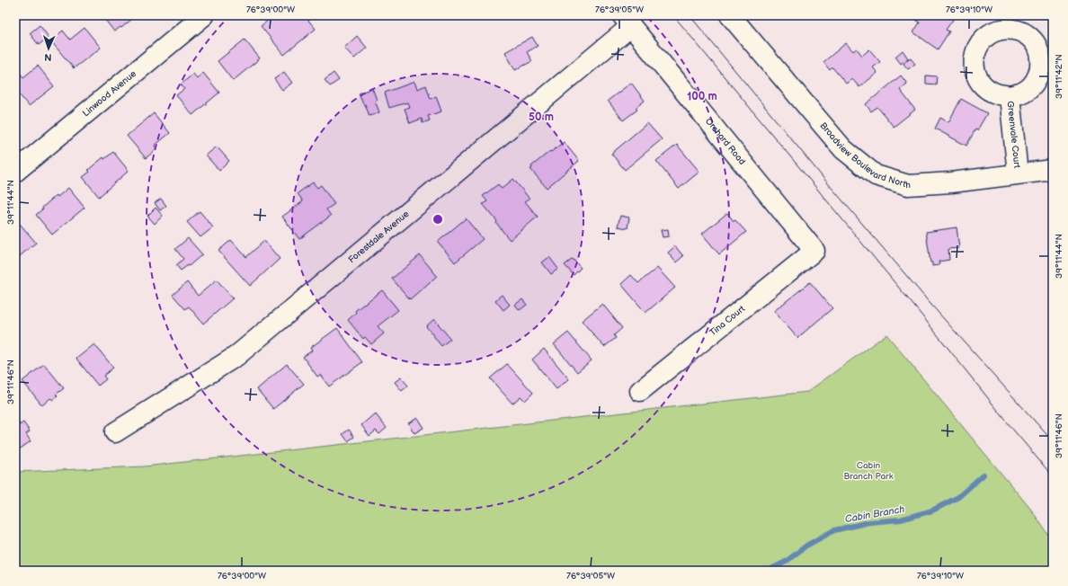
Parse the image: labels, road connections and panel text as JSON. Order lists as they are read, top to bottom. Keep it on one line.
{"streets":{"street":["Linwood Avenue","Greenvale Court","Orchard Road","Broadview Boulevard North","Forestdale Avenue","Tina Court"]},"crossings":[["Greenvale Court","Broadview Boulevard North"],["Orchard Road","Forestdale Avenue"],["Orchard Road","Tina Court"]],"water":["Cabin Branch"],"parks":["Cabin Branch Park"],"north":"bottom","coordinates":["76°39'00\"W","76°39'05\"W","76°39'10\"W","39°11'42\"N","39°11'44\"N","39°11'46\"N"],"rings":["100 m","50 m"]}
